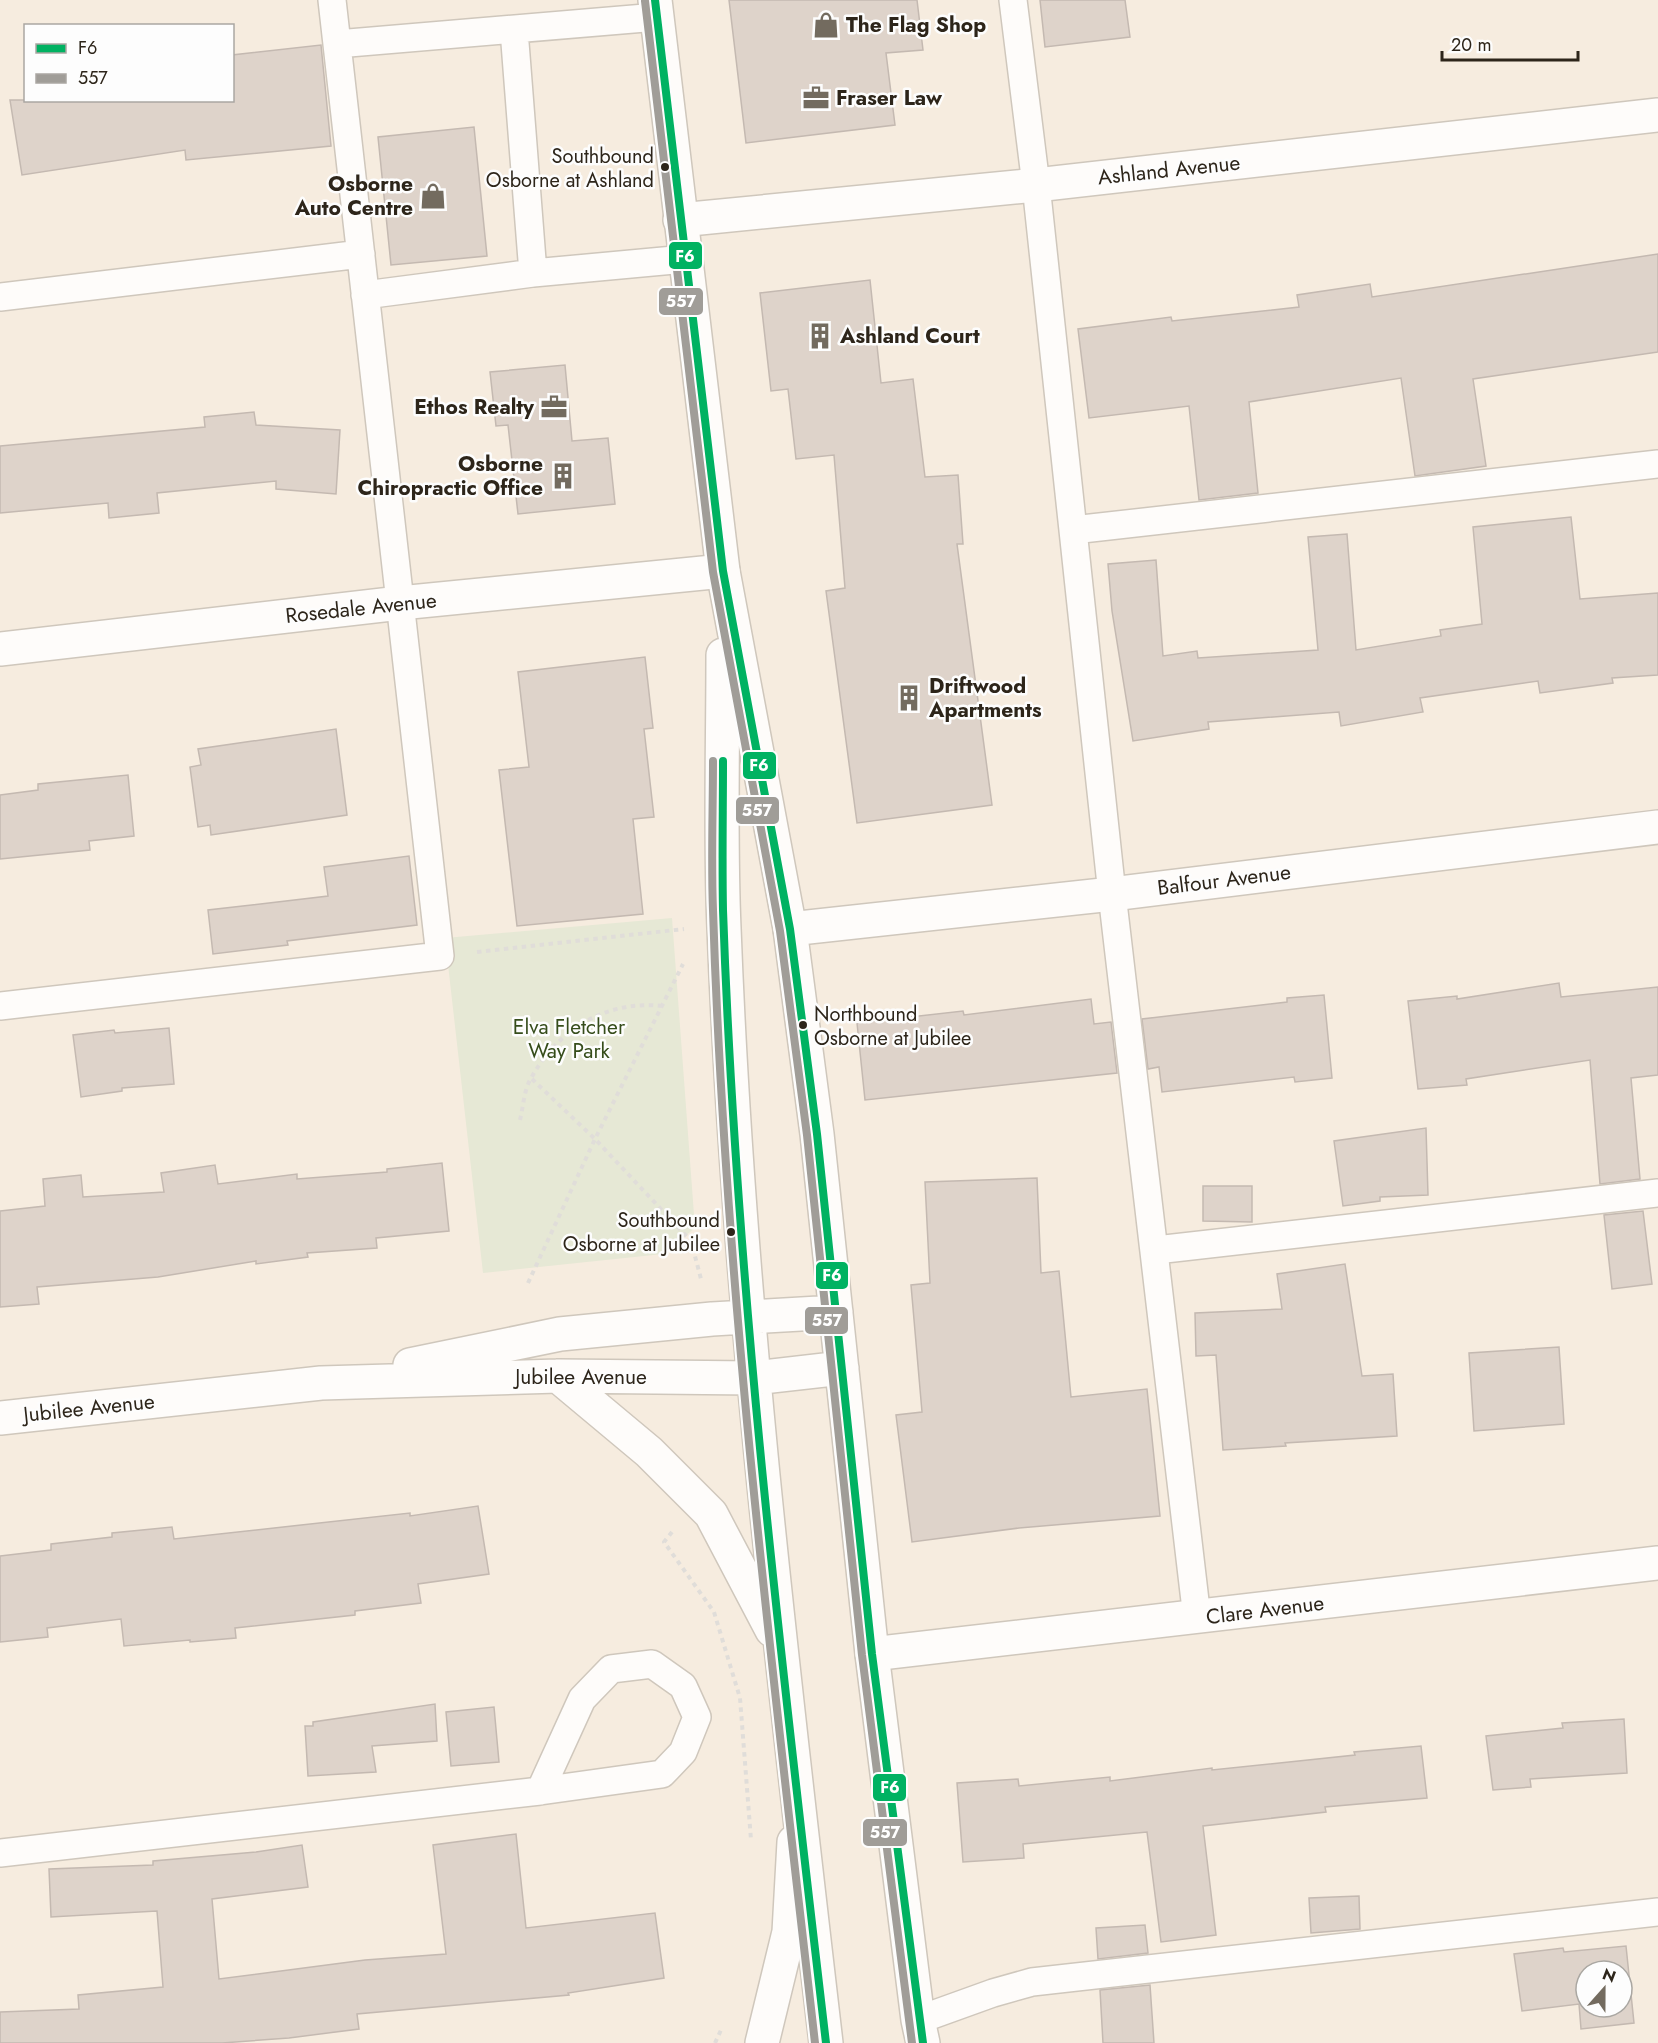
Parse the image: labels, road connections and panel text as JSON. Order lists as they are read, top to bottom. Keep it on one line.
{"streets":{"main road":["Ashland Avenue","Rosedale Avenue","Balfour Avenue","Jubilee Avenue","Clare Avenue"]},"parks":["Elva Fletcher Way Park"],"places":{"shop":["The Flag Shop","Osborne Auto Centre"],"office":["Fraser Law","Ethos Realty"],"other":["Southbound Osborne at Ashland","Northbound Osborne at Jubilee","Southbound Osborne at Jubilee"],"building":["Ashland Court","Osborne Chiropractic Office","Driftwood Apartments"]},"lines":["transit line F6","transit line 557"],"legend":["F6","557"],"scale_bar":"20 m","north":"top"}
